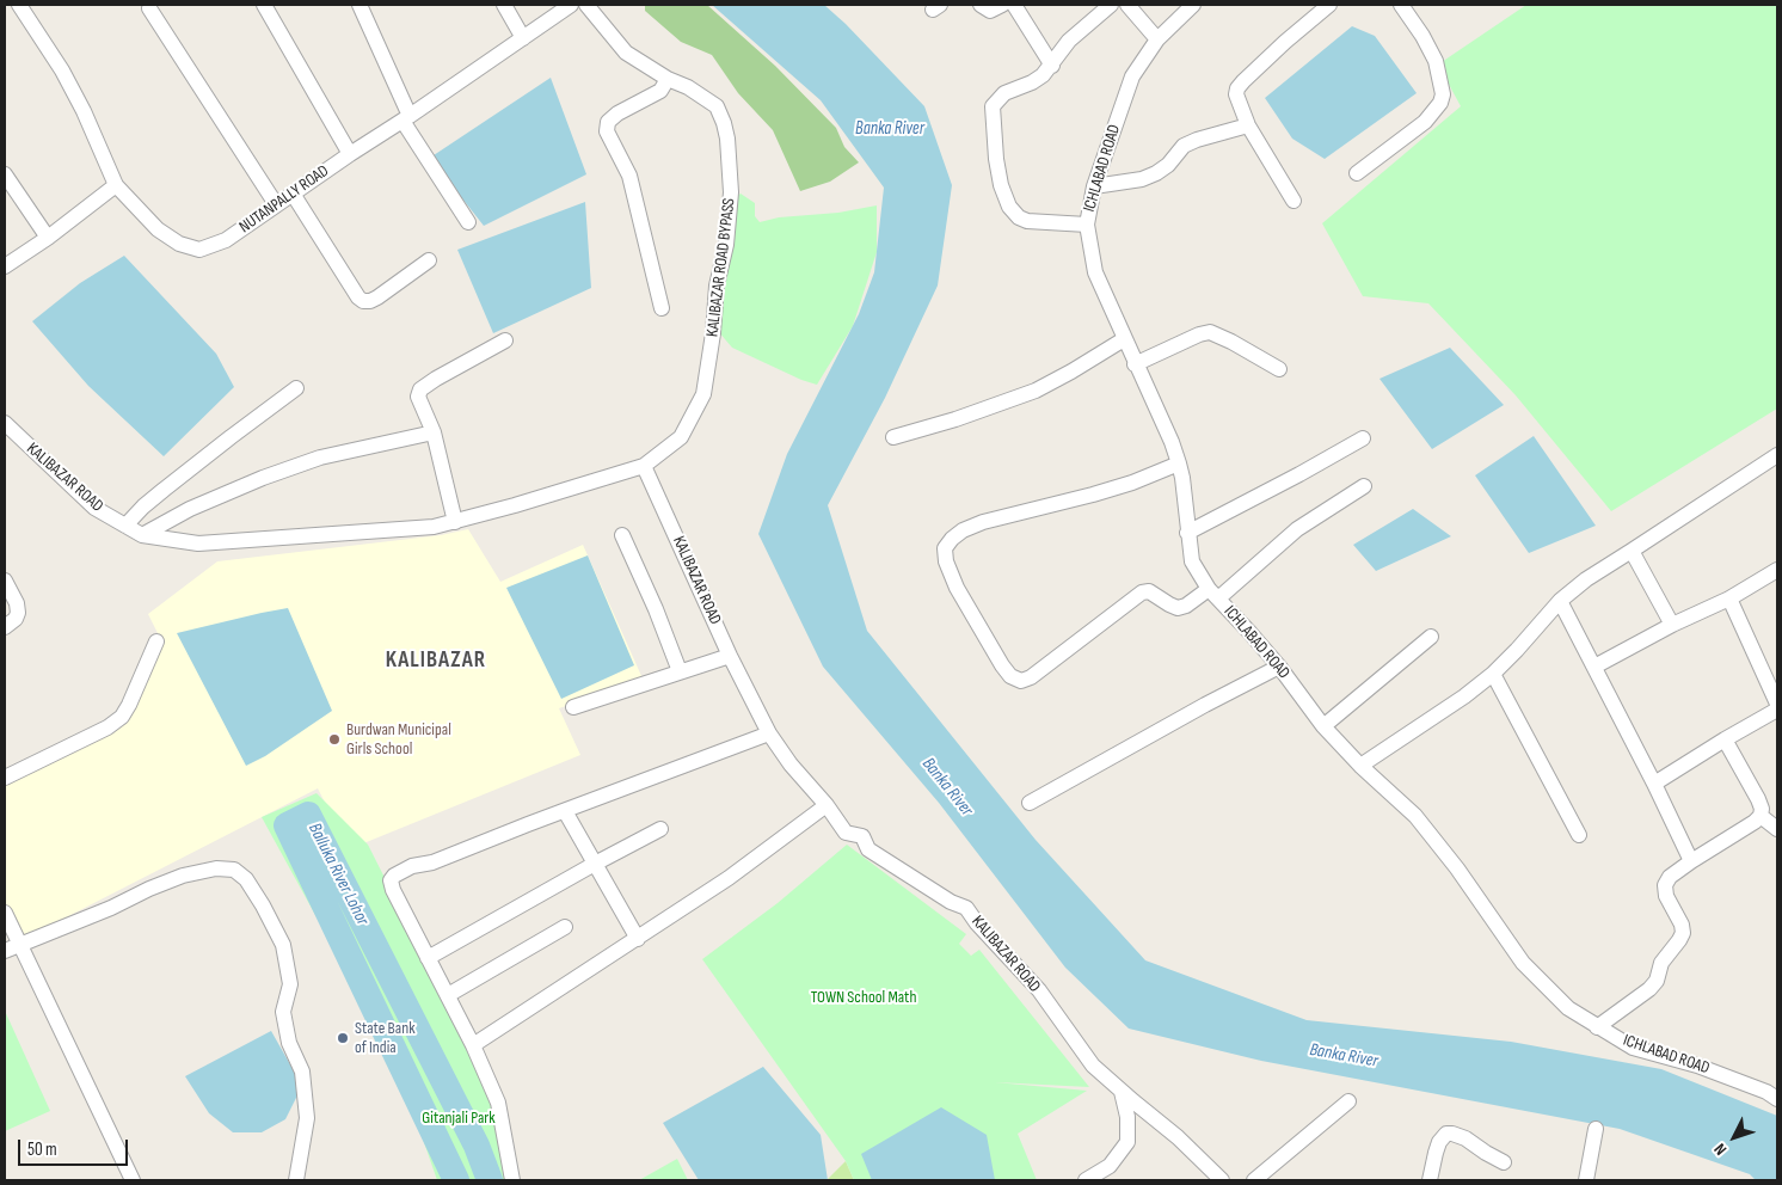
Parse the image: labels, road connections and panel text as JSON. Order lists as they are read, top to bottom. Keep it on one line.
{"streets":{"street":["ICHLABAD ROAD","NUTANPALLY ROAD","KALIBAZAR ROAD BYPASS","KALIBAZAR ROAD"]},"crossings":[["KALIBAZAR ROAD BYPASS","KALIBAZAR ROAD"]],"districts":["KALIBAZAR"],"water":["Banka River","Balluka River Lohor"],"parks":["TOWN School Math","Gitanjali Park"],"places":["Burdwan Municipal Girls School","State Bank of India"],"scale_bar":"50 m","north":"bottom left"}
